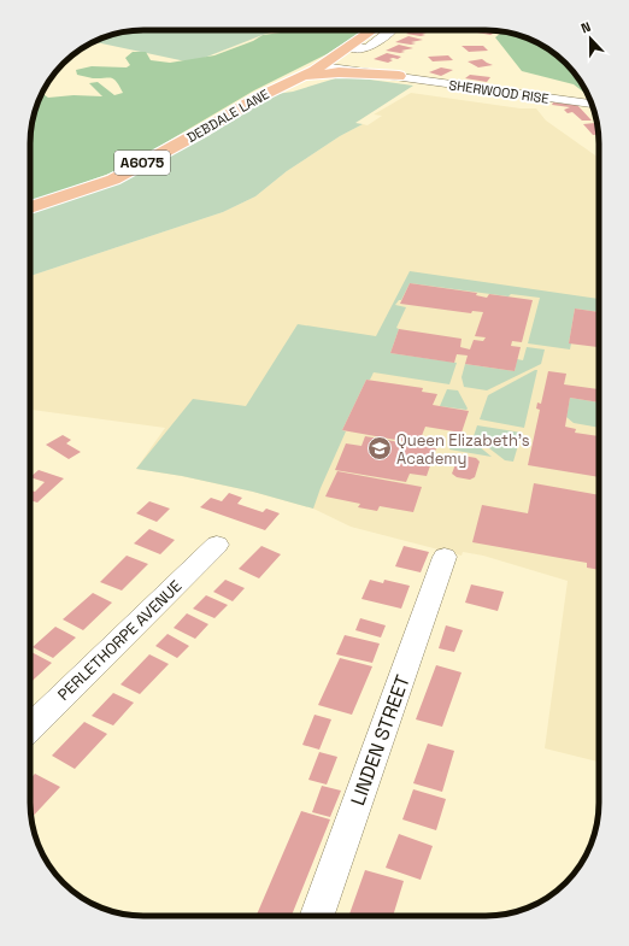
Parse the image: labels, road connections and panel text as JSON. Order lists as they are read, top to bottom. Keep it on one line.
{"streets":{"main road":["DEBDALE LANE","A6075"],"street":["SHERWOOD RISE","PERLETHORPE AVENUE","LINDEN STREET"]},"crossings":[["SHERWOOD RISE","DEBDALE LANE"]],"places":{"school or university":["Queen Elizabeth's Academy"]},"north":"top"}
